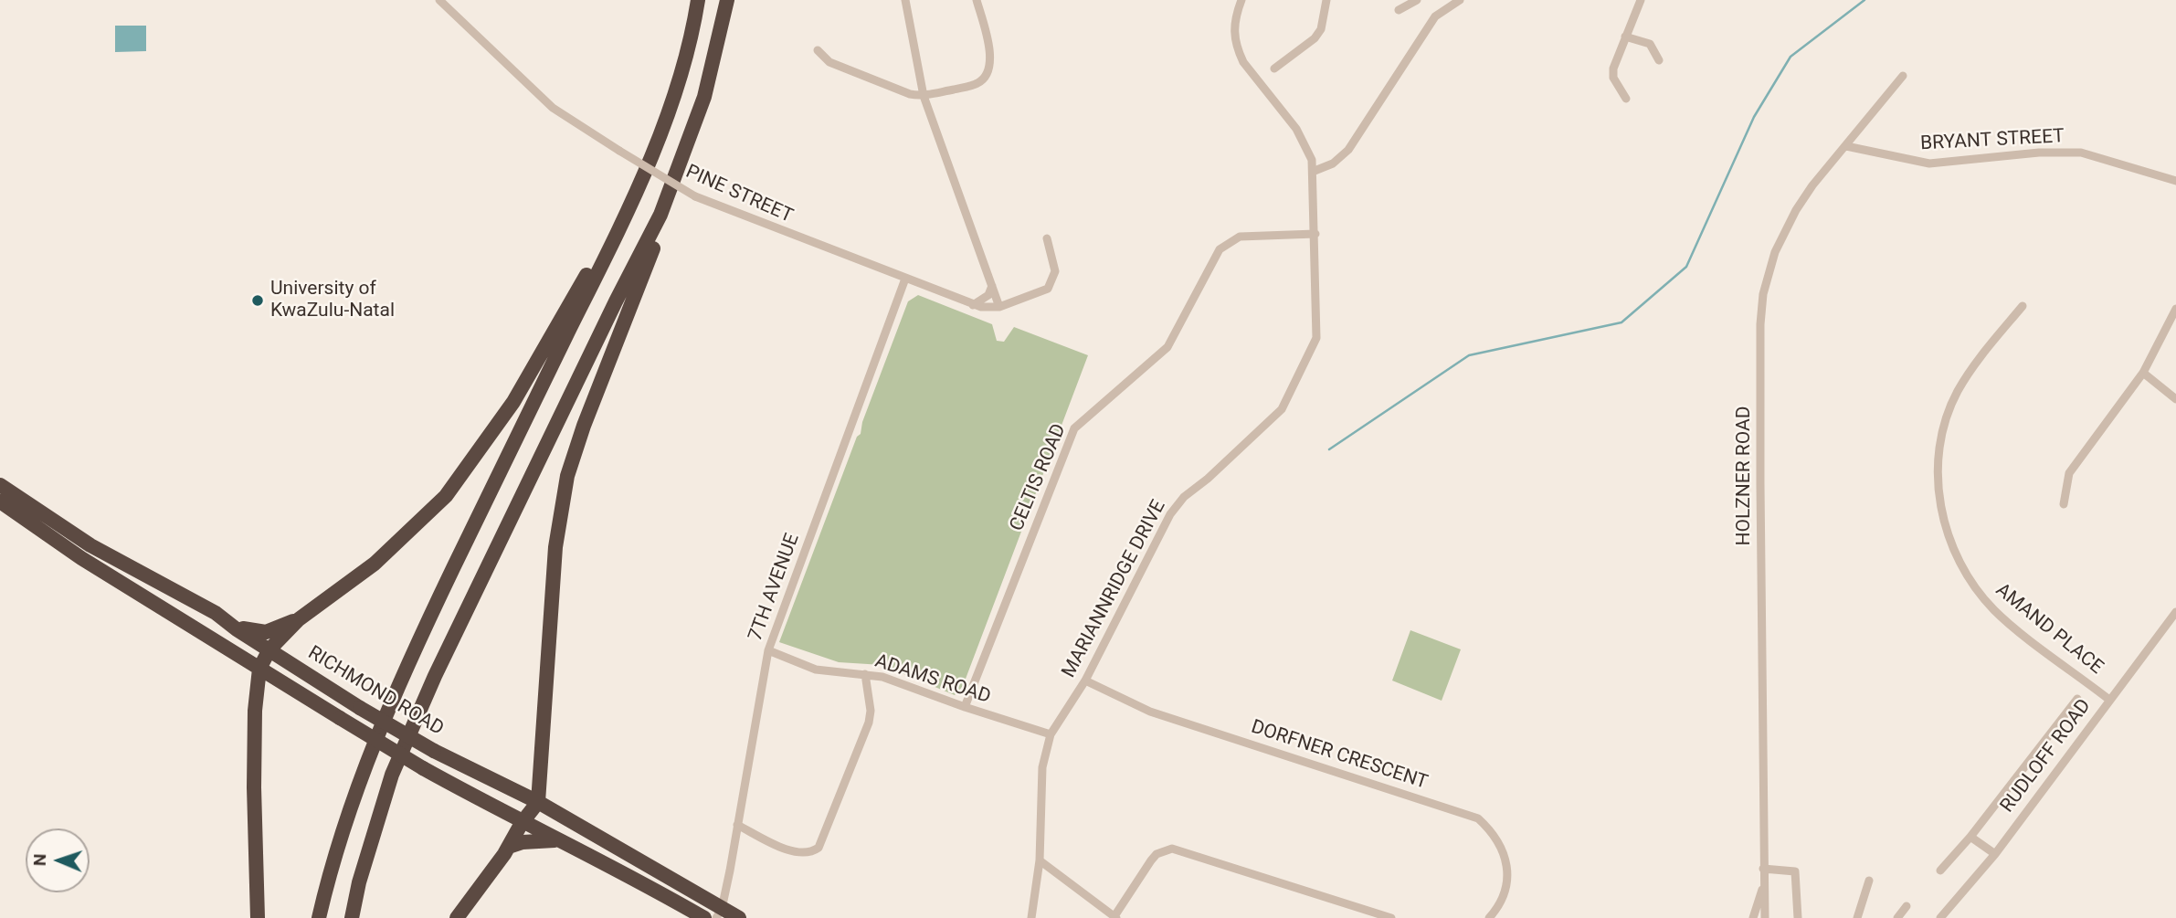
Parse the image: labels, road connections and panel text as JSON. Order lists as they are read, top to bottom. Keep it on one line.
{"streets":{"highway":["RICHMOND ROAD"],"street":["BRYANT STREET","PINE STREET","HOLZNER ROAD","CELTIS ROAD","7TH AVENUE","MARIANNRIDGE DRIVE","AMAND PLACE","ADAMS ROAD","DORFNER CRESCENT","RUDLOFF ROAD"]},"crossings":[["BRYANT STREET","HOLZNER ROAD"],["PINE STREET","7TH AVENUE"],["CELTIS ROAD","MARIANNRIDGE DRIVE"],["CELTIS ROAD","ADAMS ROAD"],["7TH AVENUE","ADAMS ROAD"],["7TH AVENUE","RICHMOND ROAD"],["MARIANNRIDGE DRIVE","ADAMS ROAD"],["MARIANNRIDGE DRIVE","DORFNER CRESCENT"],["AMAND PLACE","RUDLOFF ROAD"]],"places":["University of KwaZulu-Natal"],"north":"left"}
